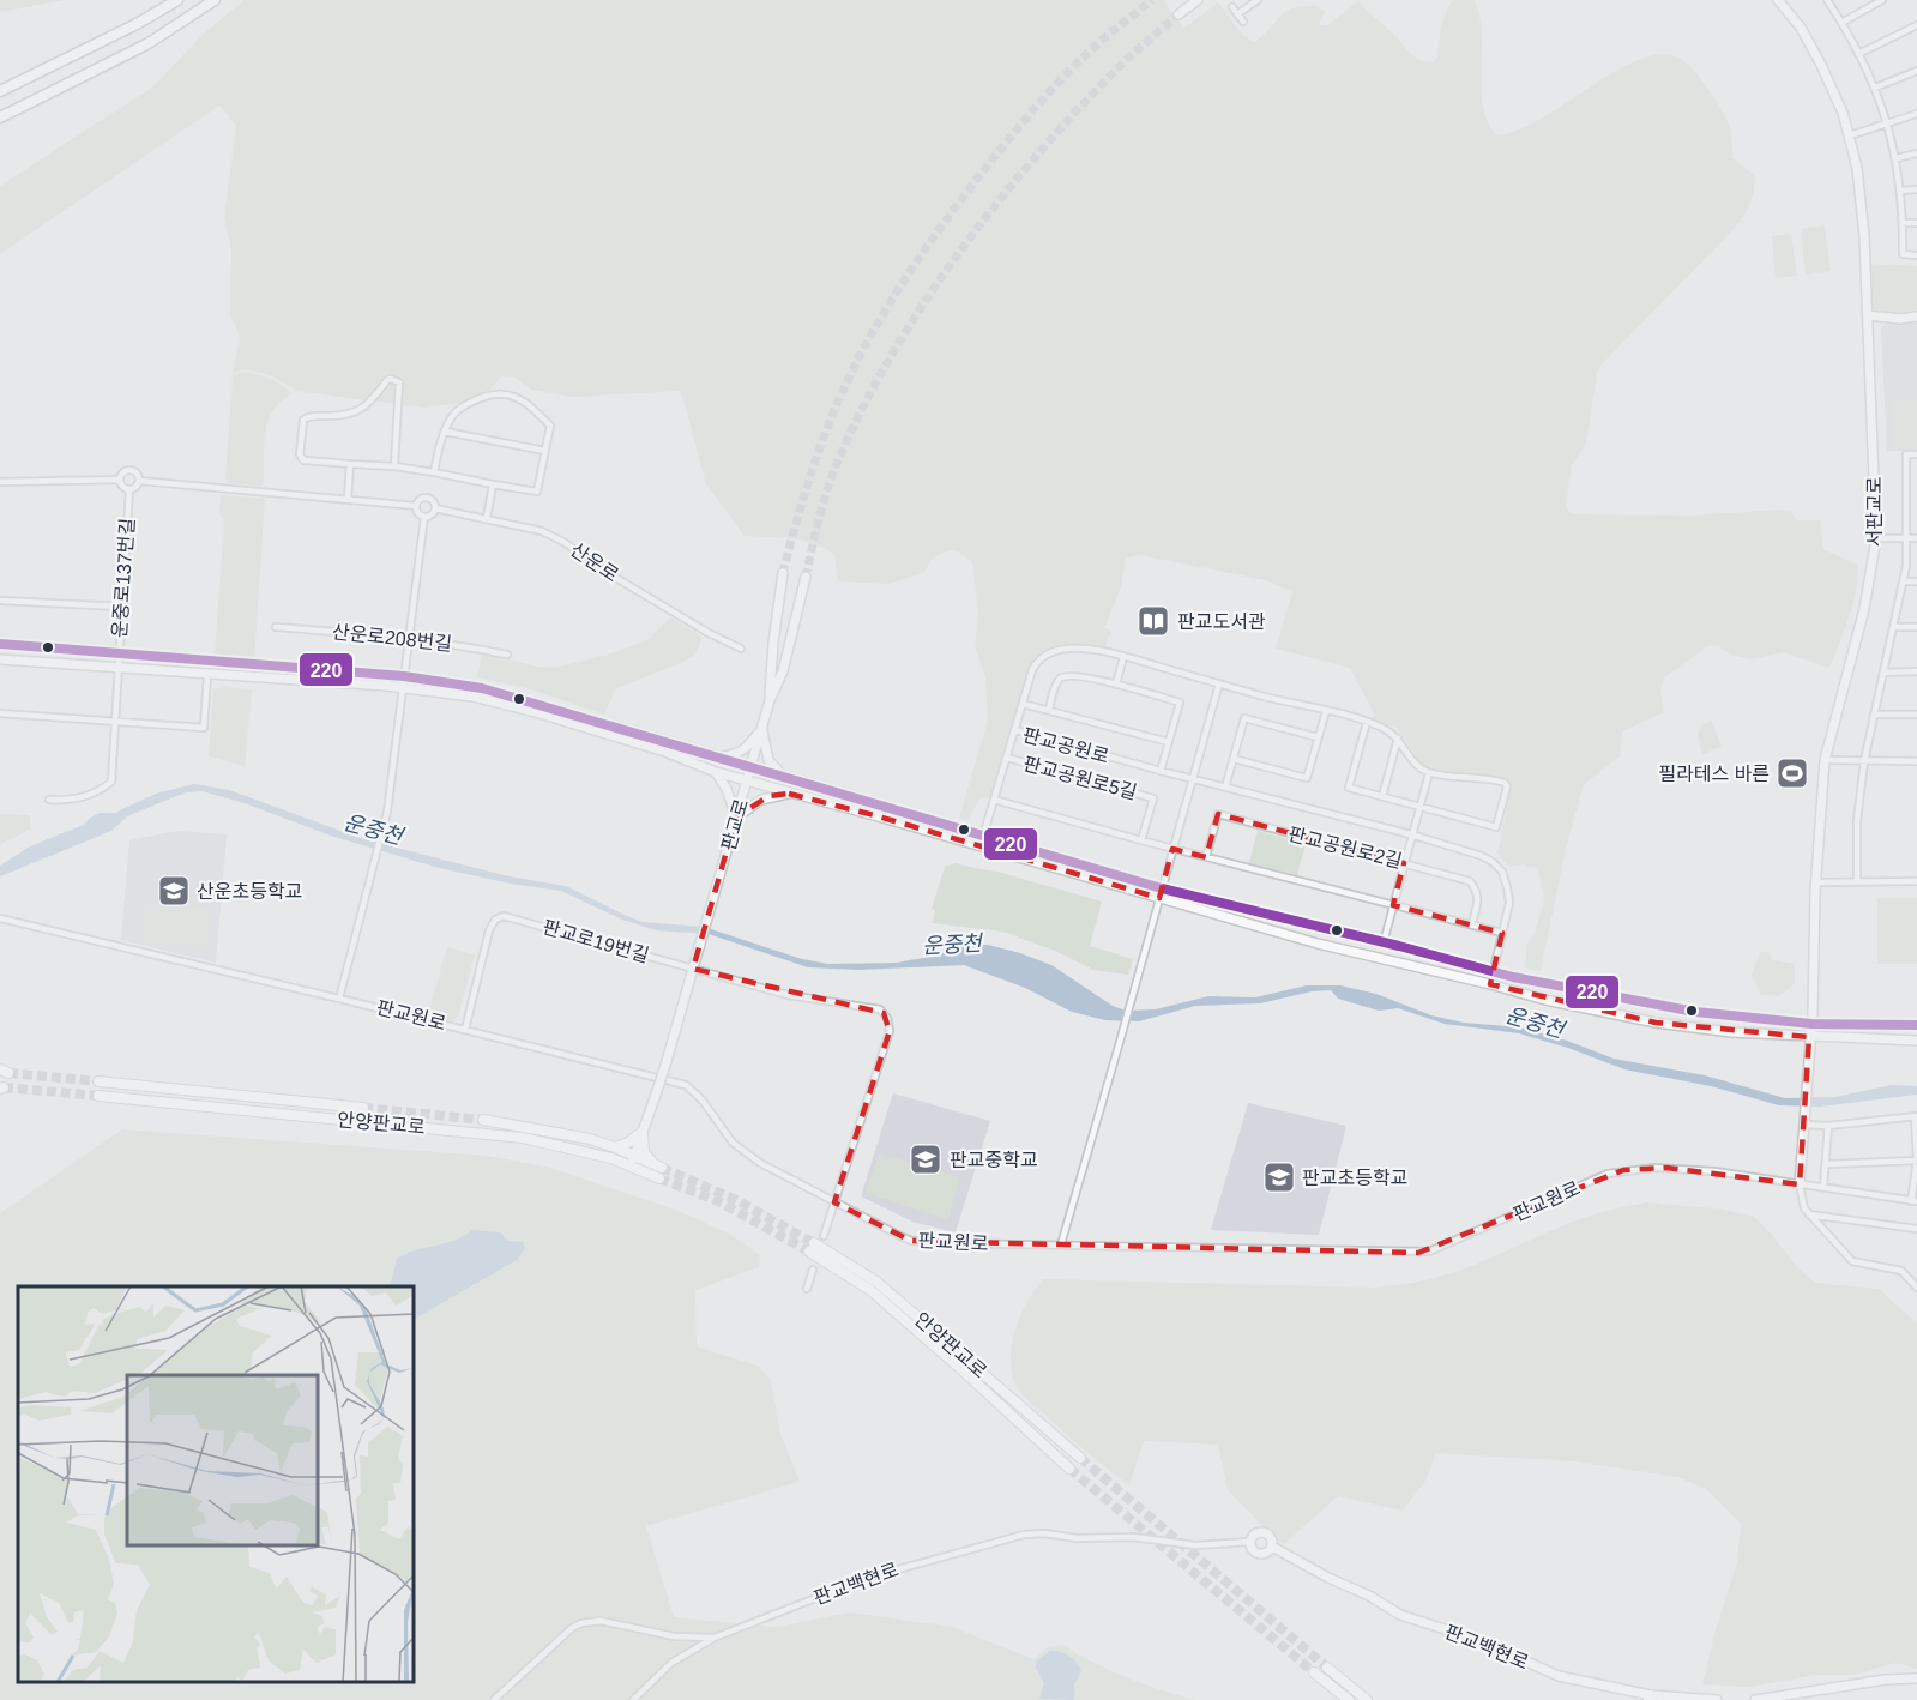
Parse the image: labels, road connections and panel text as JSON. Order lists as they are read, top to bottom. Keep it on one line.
{"streets":{"main road":["서판교로","판교로","안양판교로","판교백현로"],"street":["산운로","운중로137번길","산운로208번길","판교공원로","판교공원로5길","판교공원로2길","판교로19번길","판교원로"]},"crossings":[["판교공원로","판교공원로5길"],["판교로","판교로19번길"],["판교로19번길","판교원로"]],"water":["운중천"],"places":{"library":["판교도서관"],"sports":["필라테스 바른"],"school or university":["산운초등학교","판교중학교","판교초등학교"]},"lines":["transit line 220"]}
